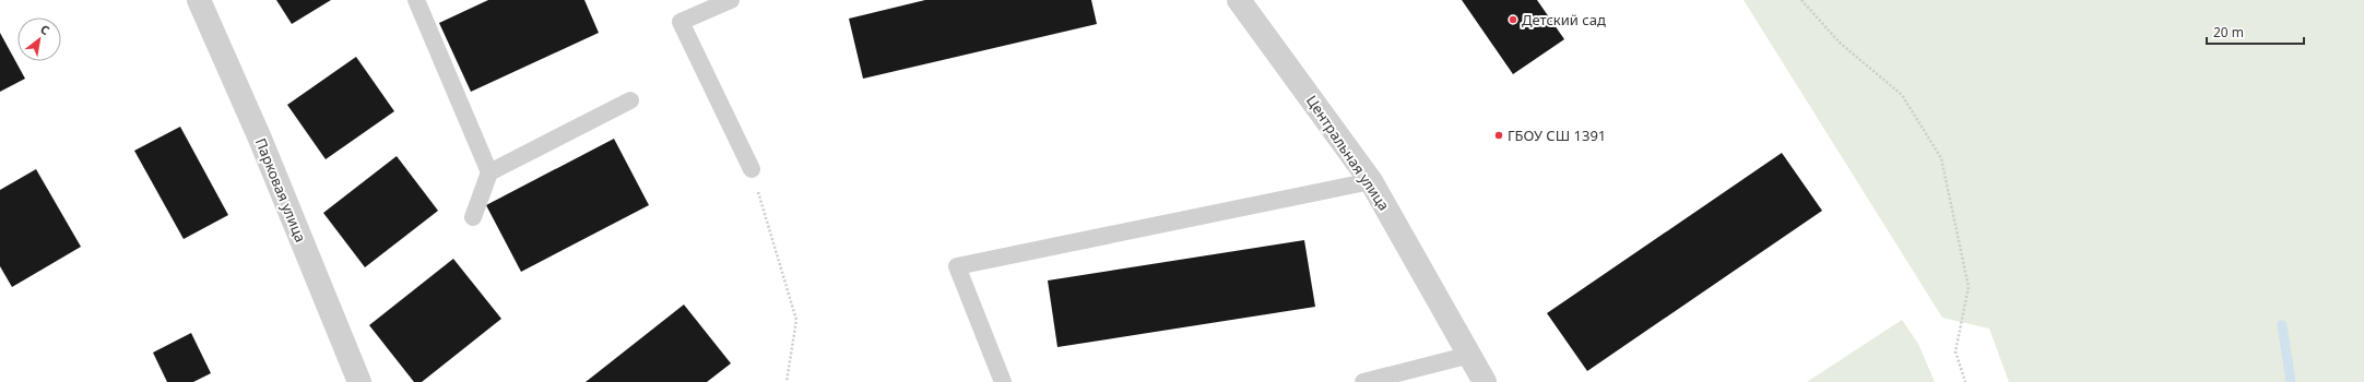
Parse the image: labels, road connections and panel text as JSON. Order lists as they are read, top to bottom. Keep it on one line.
{"streets":{"street":["Центральная улица","Парковая улица"]},"places":["Детский сад","ГБОУ СШ 1391"],"scale_bar":"20 m","north":"top right"}
